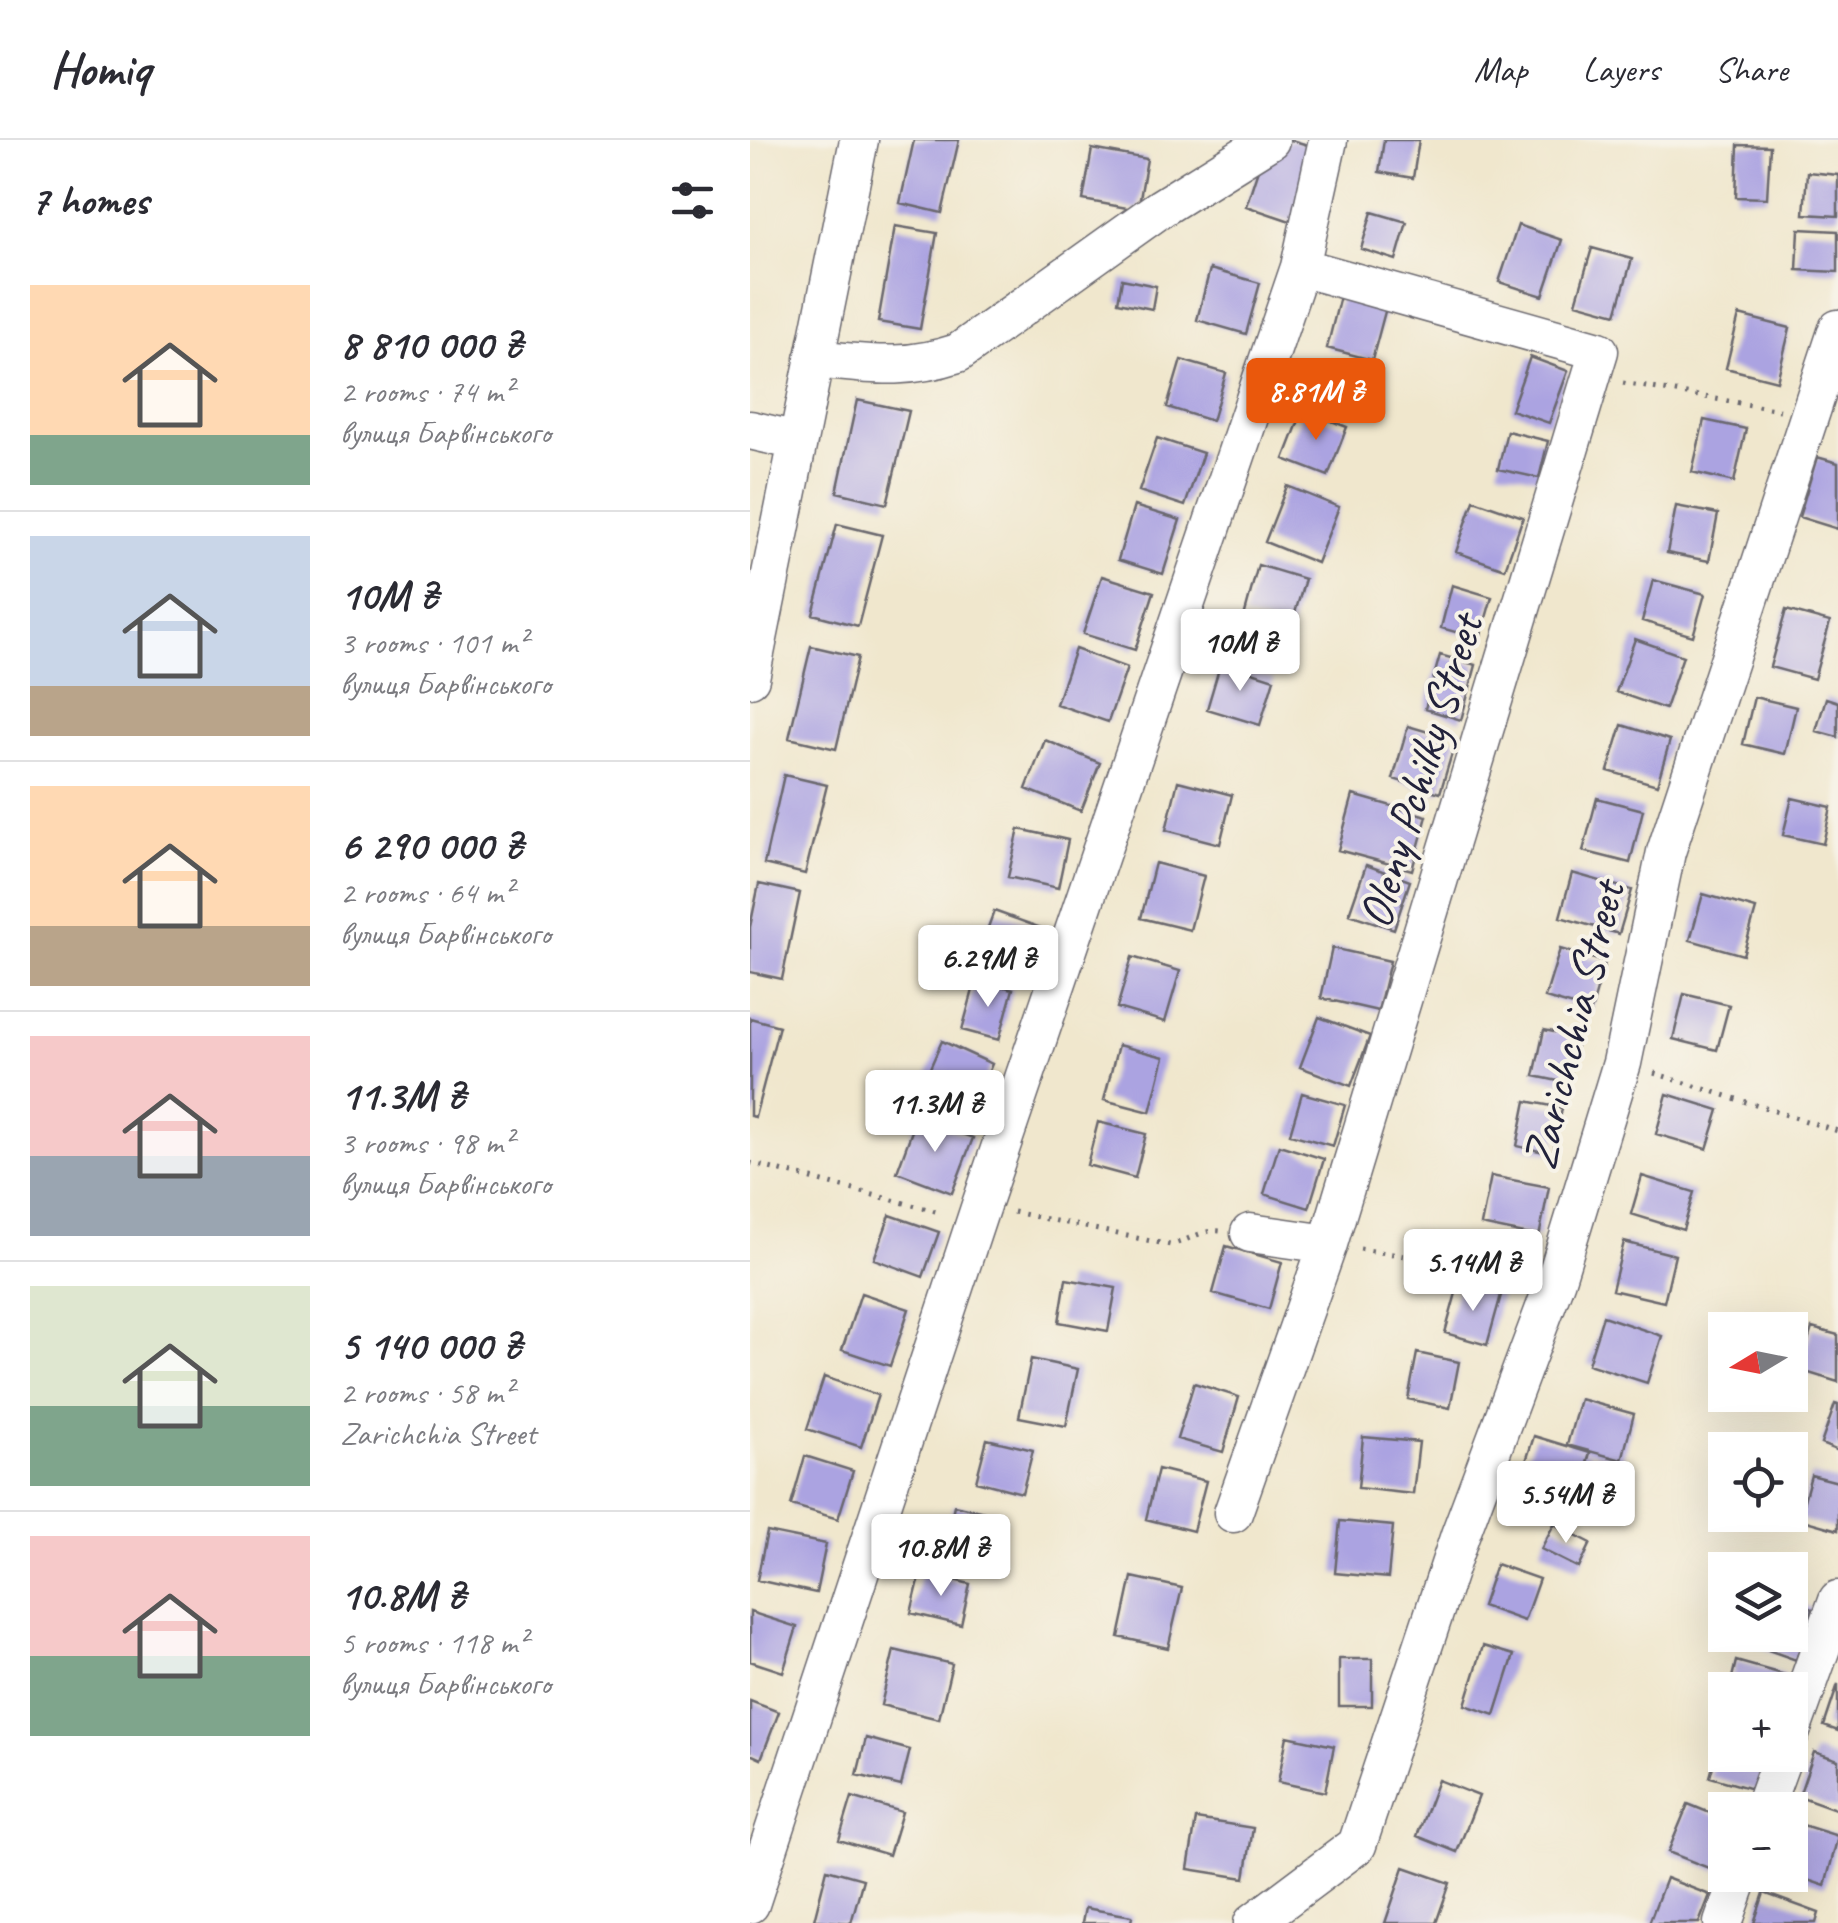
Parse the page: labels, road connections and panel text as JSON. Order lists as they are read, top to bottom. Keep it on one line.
{"streets":{"street":["Oleny Pchilky Street","Zarichchia Street"]},"north":"left","page":{"header":"Homiq","nav":["Map","Layers","Share"],"heading":"7 homes","list":[{"name":"8 810 000 ₴","note":"2 rooms · 74 m² · вулиця Барвінського"},{"name":"10M ₴","note":"3 rooms · 101 m² · вулиця Барвінського"},{"name":"6 290 000 ₴","note":"2 rooms · 64 m² · вулиця Барвінського"},{"name":"11.3M ₴","note":"3 rooms · 98 m² · вулиця Барвінського"},{"name":"5 140 000 ₴","note":"2 rooms · 58 m² · Zarichchia Street"},{"name":"10.8M ₴","note":"5 rooms · 118 m² · вулиця Барвінського"}],"price":["8.81M ₴","10M ₴","6.29M ₴","11.3M ₴","5.14M ₴","5.54M ₴","10.8M ₴"],"map_buttons":["+","−"]}}
